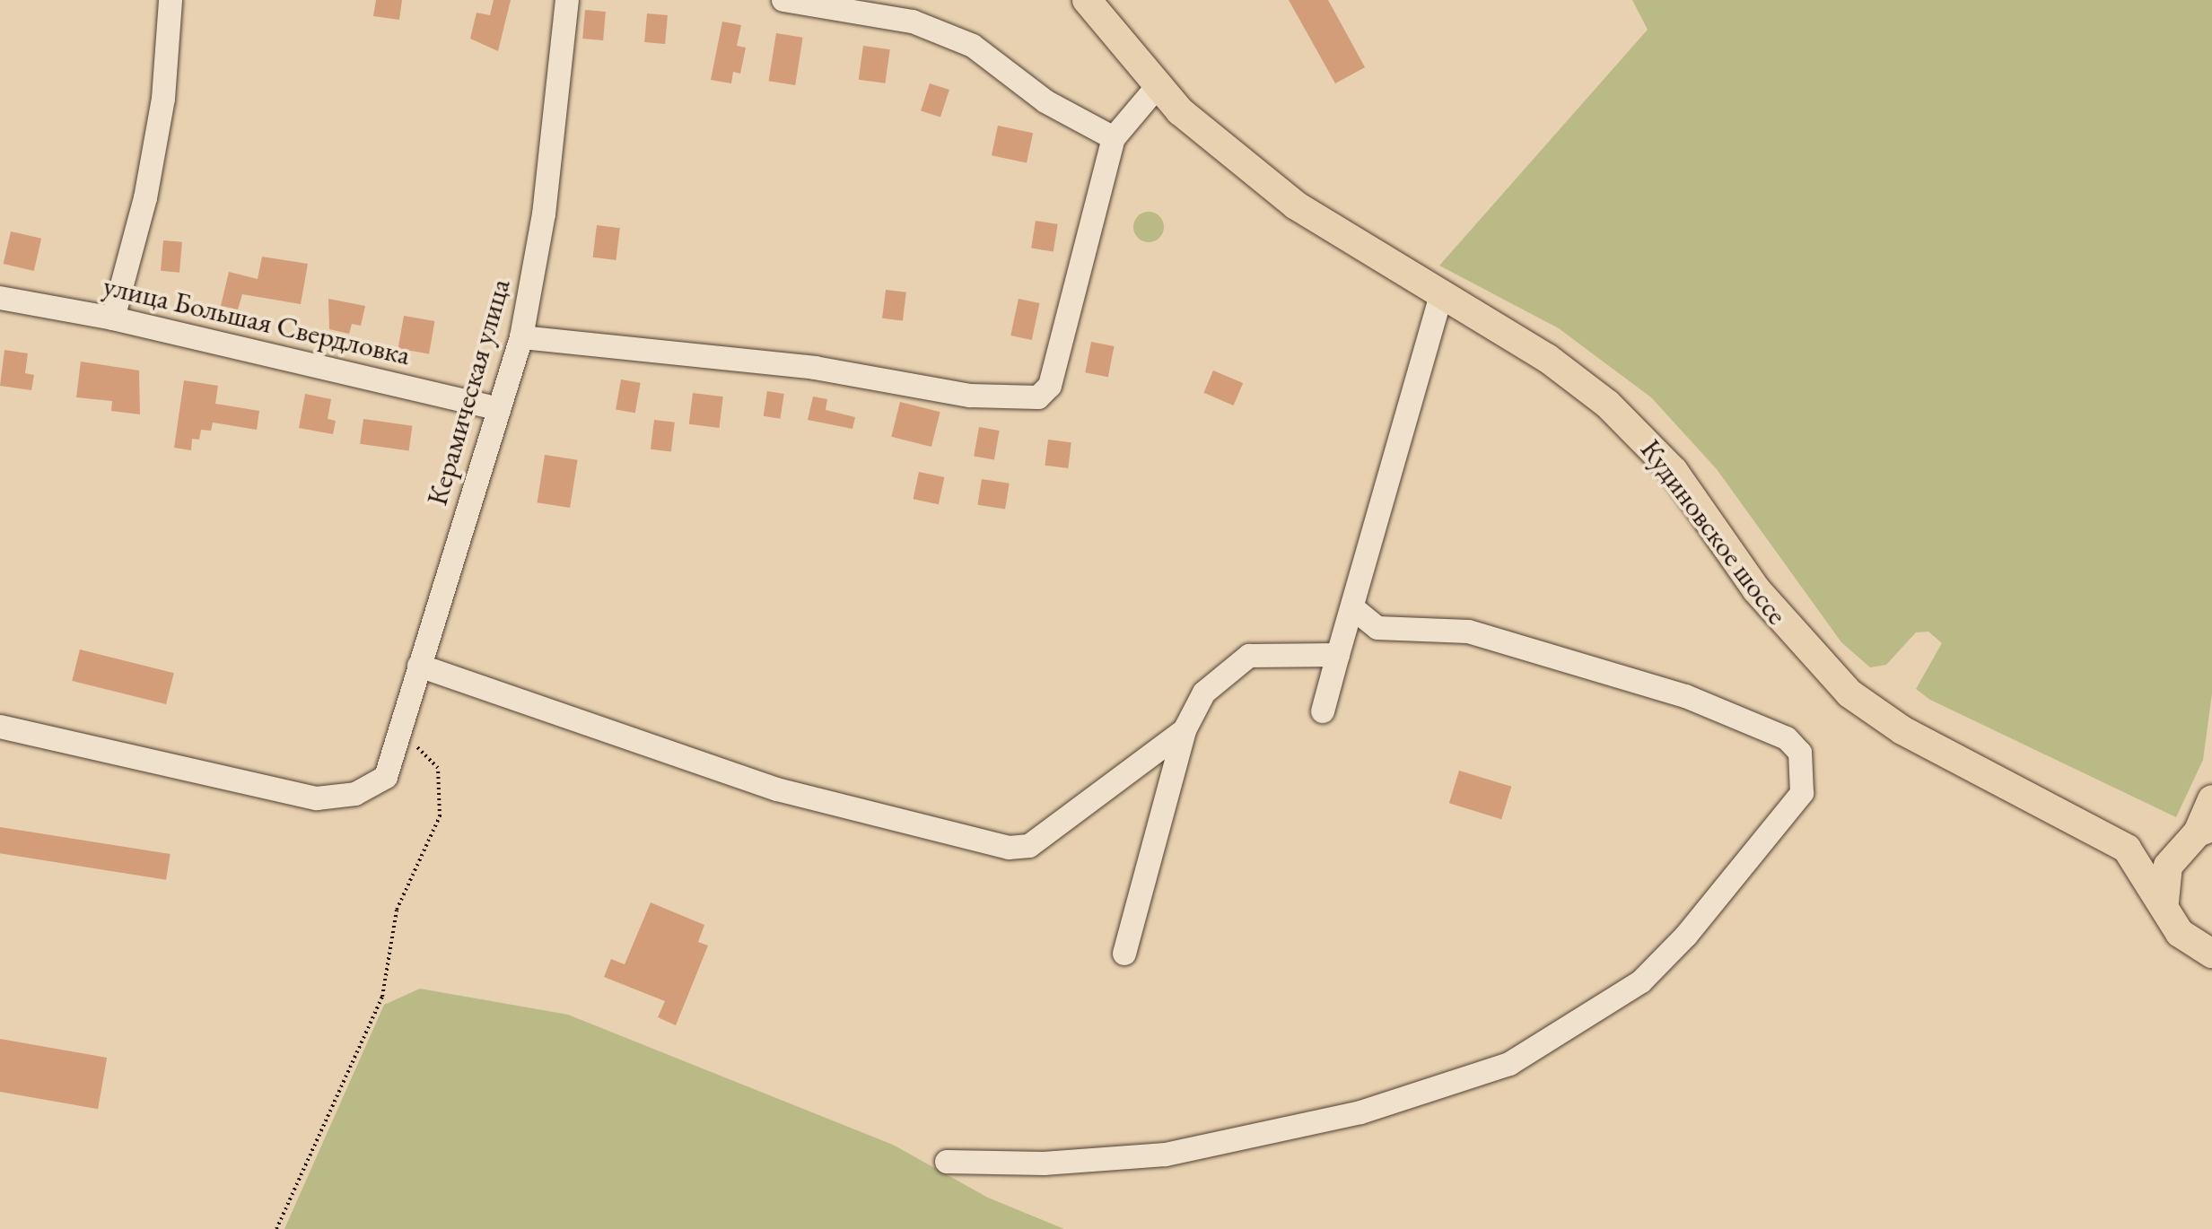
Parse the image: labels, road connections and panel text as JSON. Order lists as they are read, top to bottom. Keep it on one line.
{"streets":{"main road":["Кудиновское шоссе"],"street":["улица Большая Свердловка","Керамическая улица"]},"crossings":[["улица Большая Свердловка","Керамическая улица"]]}
